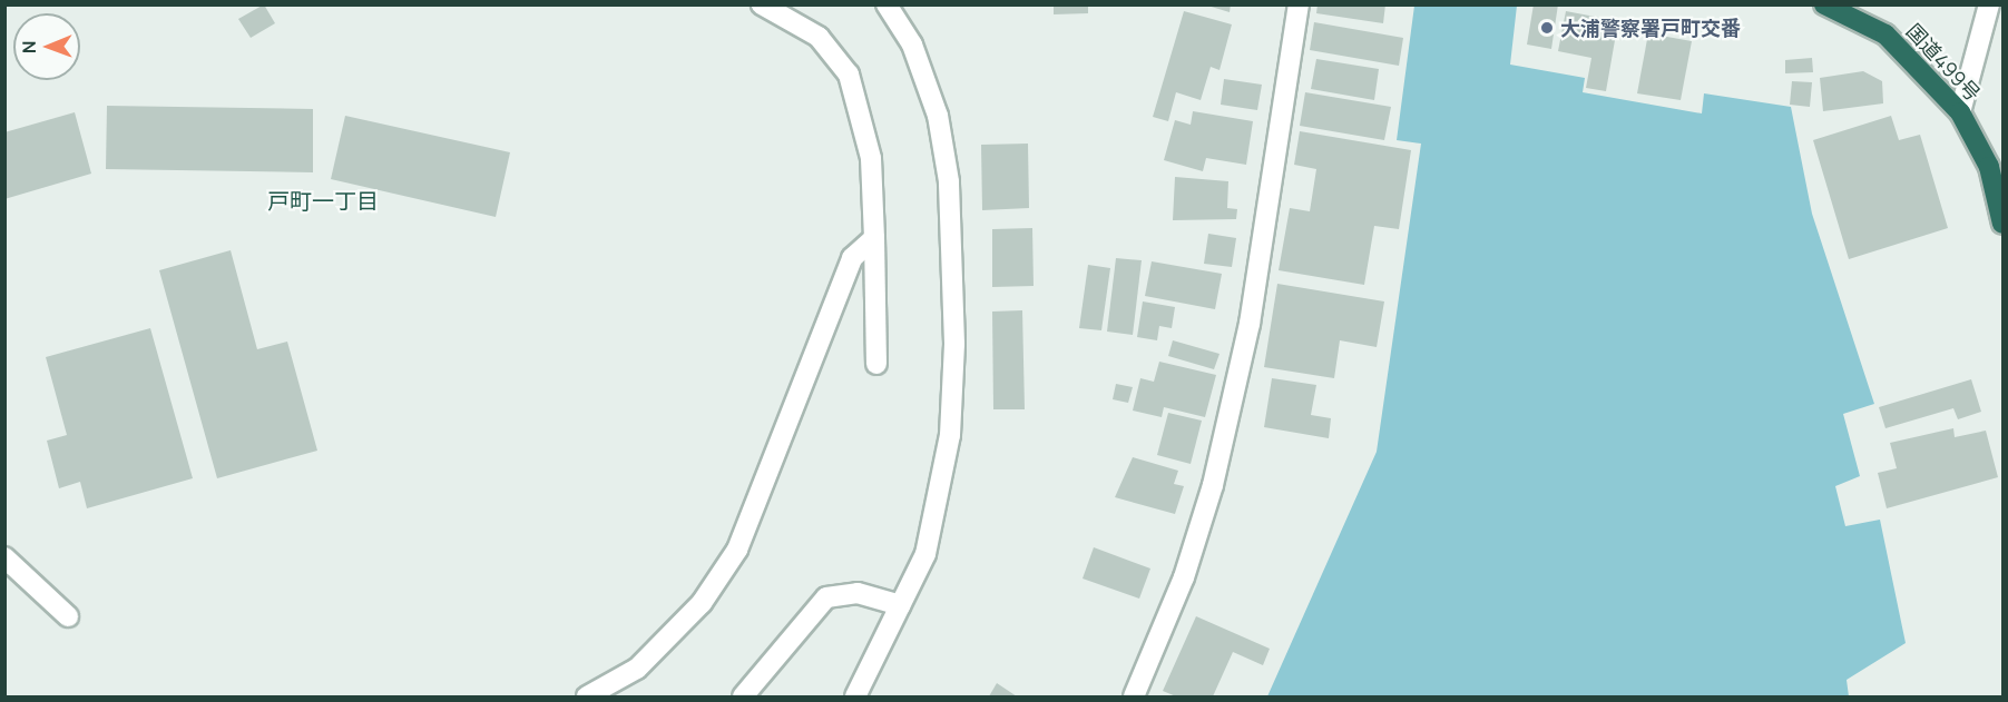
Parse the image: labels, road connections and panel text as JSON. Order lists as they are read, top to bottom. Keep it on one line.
{"streets":{"highway":["国道499号"]},"districts":["戸町一丁目"],"places":["大浦警察署戸町交番"],"north":"left"}
